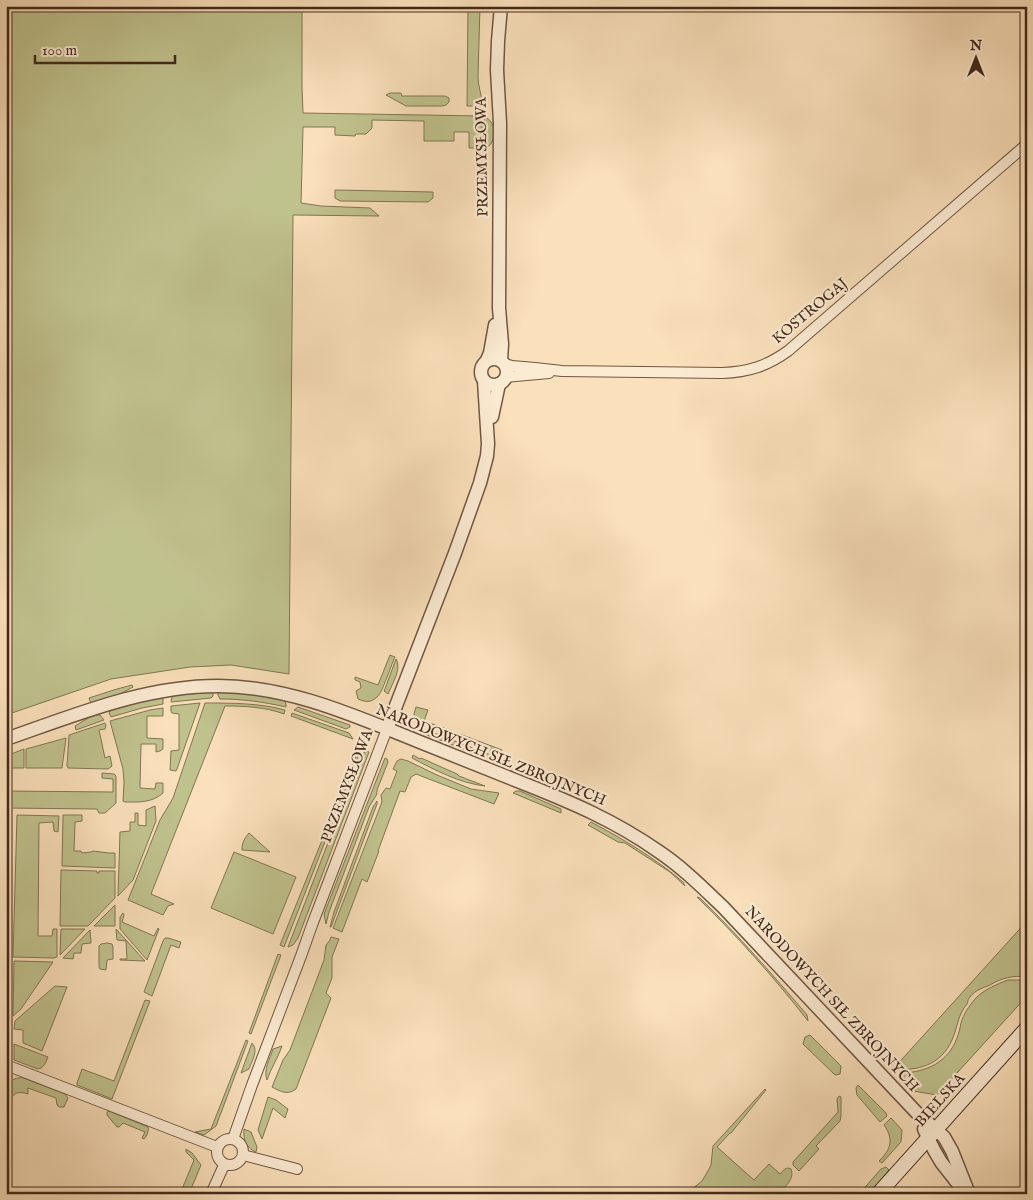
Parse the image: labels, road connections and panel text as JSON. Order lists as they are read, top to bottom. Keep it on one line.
{"streets":{"main road":["BIELSKA"],"street":["PRZEMYSŁOWA","KOSTROGAJ","NARODOWYCH SIŁ ZBROJNYCH"]},"crossings":[["PRZEMYSŁOWA","KOSTROGAJ"],["PRZEMYSŁOWA","NARODOWYCH SIŁ ZBROJNYCH"],["NARODOWYCH SIŁ ZBROJNYCH","BIELSKA"]],"scale_bar":"100 m","north":"top"}
